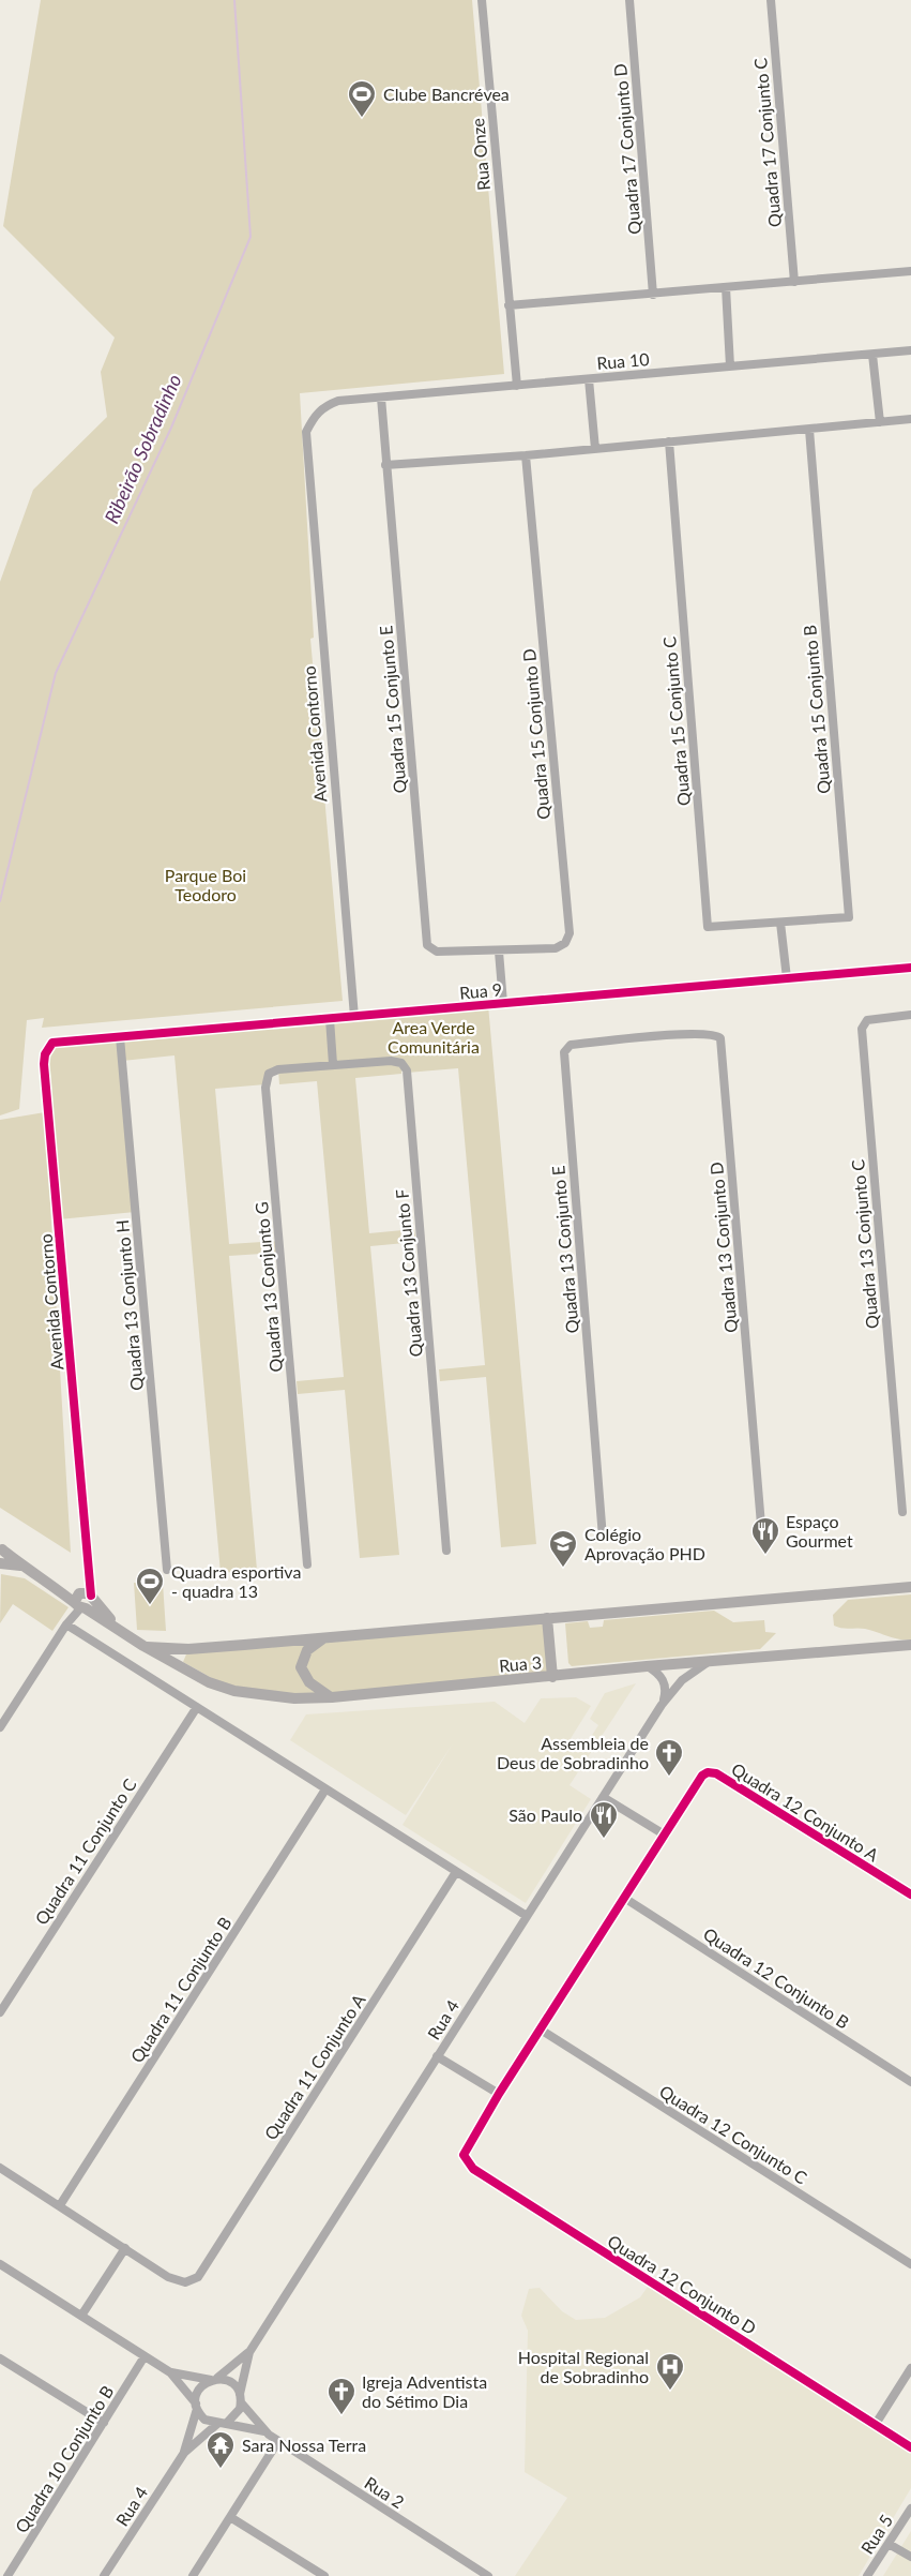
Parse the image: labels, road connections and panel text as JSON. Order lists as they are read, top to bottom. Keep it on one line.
{"streets":{"main road":["Rua 3"],"street":["Quadra 17 Conjunto C","Quadra 17 Conjunto D","Rua Onze","Rua 10","Quadra 15 Conjunto E","Quadra 15 Conjunto B","Quadra 15 Conjunto C","Avenida Contorno","Quadra 15 Conjunto D","Rua 9","Quadra 13 Conjunto C","Quadra 13 Conjunto D","Quadra 13 Conjunto E","Quadra 13 Conjunto F","Quadra 13 Conjunto G","Quadra 13 Conjunto H","Quadra 12 Conjunto A","Quadra 11 Conjunto C","Quadra 12 Conjunto B","Quadra 11 Conjunto B","Rua 4","Quadra 11 Conjunto A","Quadra 12 Conjunto C","Quadra 12 Conjunto D","Quadra 10 Conjunto B","Rua 2","Rua 5"]},"crossings":[["Rua Onze","Rua 10"],["Rua 10","Quadra 15 Conjunto E"],["Rua 10","Avenida Contorno"],["Quadra 15 Conjunto E","Quadra 15 Conjunto D"],["Quadra 15 Conjunto B","Quadra 15 Conjunto C"],["Avenida Contorno","Rua 9"],["Avenida Contorno","Rua 3"],["Rua 9","Quadra 13 Conjunto H"],["Quadra 13 Conjunto D","Quadra 13 Conjunto E"],["Quadra 13 Conjunto F","Quadra 13 Conjunto G"],["Rua 3","Rua 4"]],"water":["Ribeirão Sobradinho"],"parks":["Parque Boi Teodoro","Area Verde Comunitária"],"places":{"sports":["Clube Bancrévea","Quadra esportiva - quadra 13"],"restaurant":["Espaço Gourmet","São Paulo"],"school or university":["Colégio Aprovação PHD"],"church":["Assembleia de Deus de Sobradinho","Igreja Adventista do Sétimo Dia"],"hospital":["Hospital Regional de Sobradinho"],"temple":["Sara Nossa Terra"]}}
